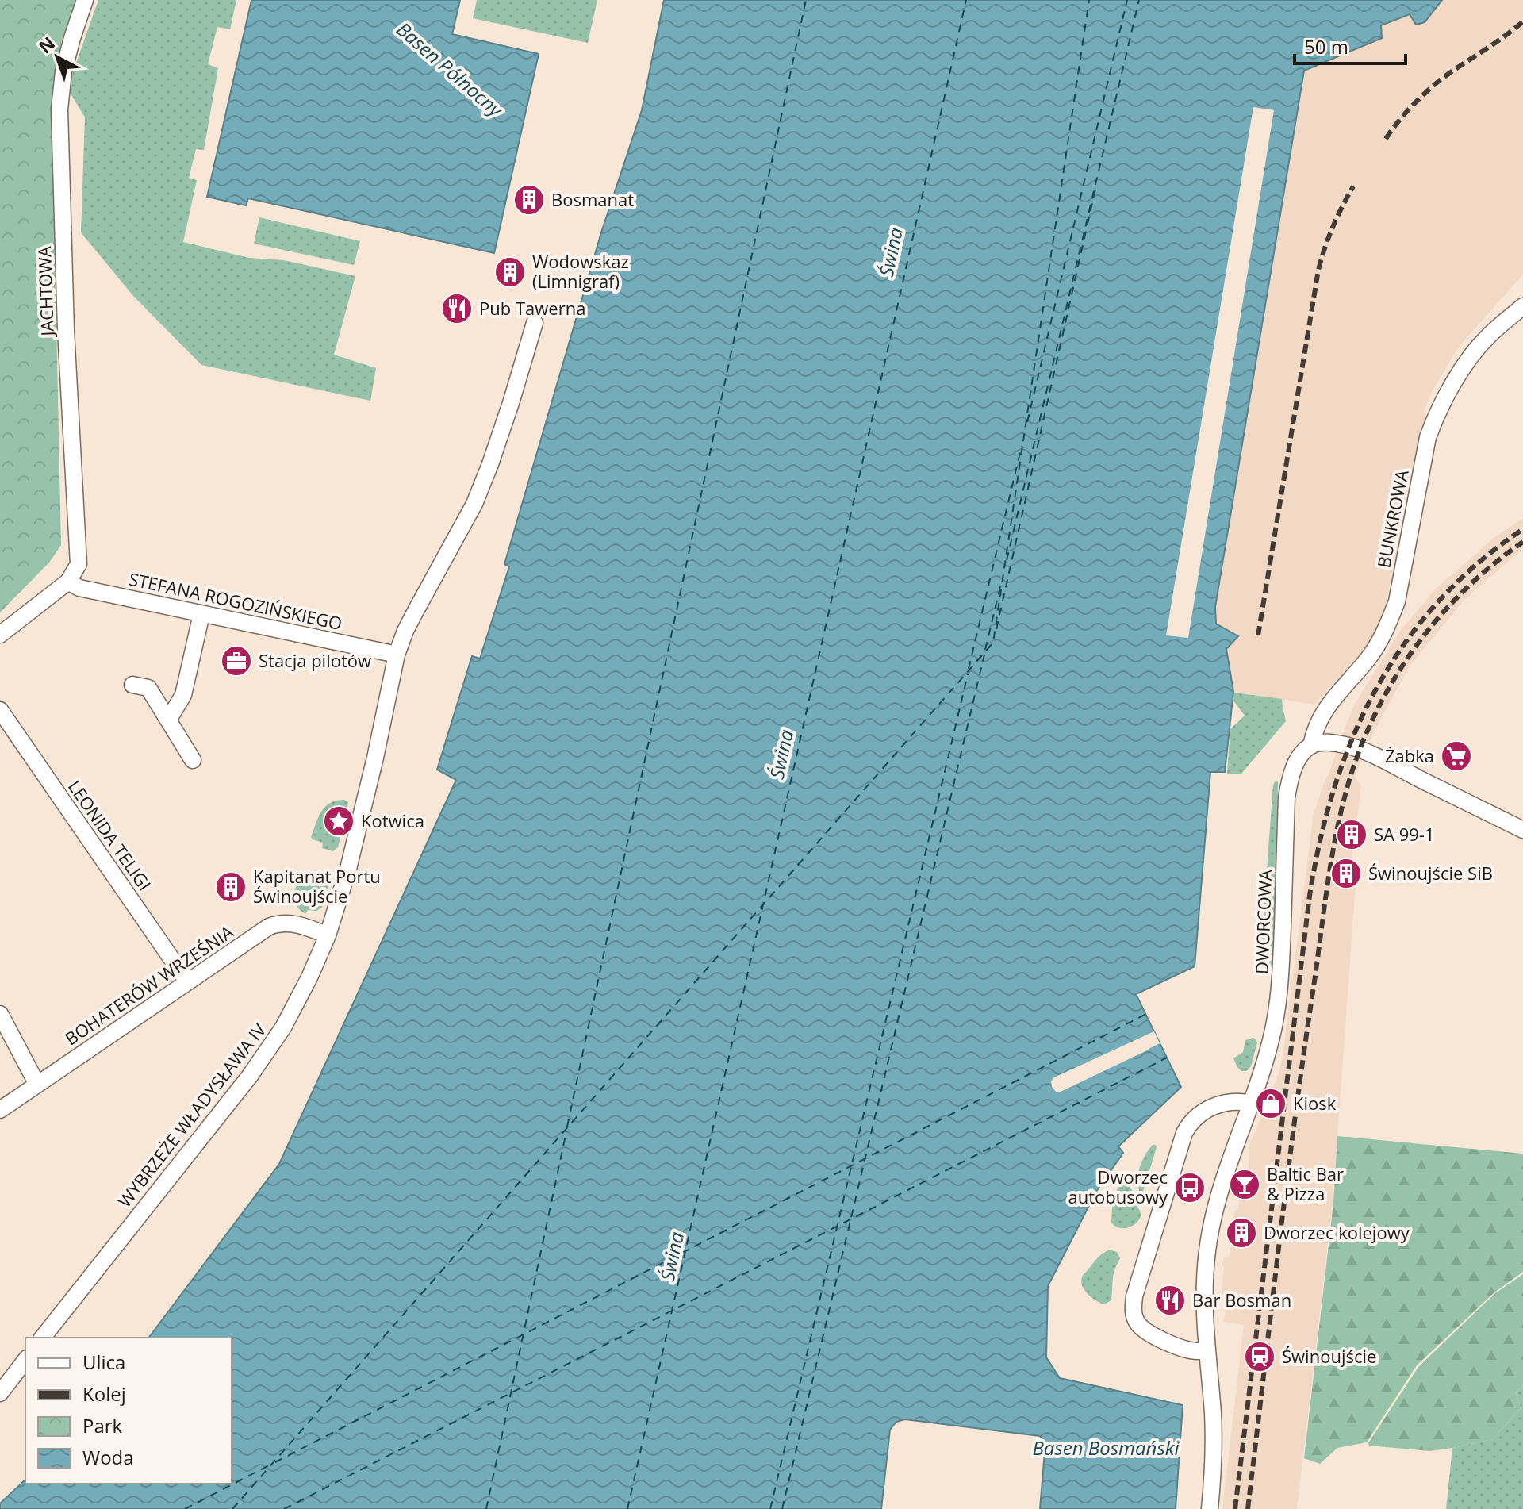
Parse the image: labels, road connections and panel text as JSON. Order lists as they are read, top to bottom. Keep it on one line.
{"streets":{"street":["JACHTOWA","BUNKROWA","STEFANA ROGOZIŃSKIEGO","LEONIDA TELIGI","DWORCOWA","BOHATERÓW WRZEŚNIA","WYBRZEŻE WŁADYSŁAWA IV"]},"crossings":[["JACHTOWA","STEFANA ROGOZIŃSKIEGO"],["BUNKROWA","DWORCOWA"],["STEFANA ROGOZIŃSKIEGO","WYBRZEŻE WŁADYSŁAWA IV"],["LEONIDA TELIGI","BOHATERÓW WRZEŚNIA"],["BOHATERÓW WRZEŚNIA","WYBRZEŻE WŁADYSŁAWA IV"]],"water":["Basen Północny","Świna","Basen Bosmański"],"places":{"building":["Bosmanat","Wodowskaz (Limnigraf)","SA 99-1","Świnoujście SiB","Kapitanat Portu Świnoujście","Dworzec kolejowy"],"restaurant":["Pub Tawerna","Bar Bosman"],"office":["Stacja pilotów"],"supermarket":["Żabka"],"place":["Kotwica"],"shop":["Kiosk"],"bar":["Baltic Bar & Pizza"],"bus stop":["Dworzec autobusowy"],"station":["Świnoujście"]},"legend":["Ulica","Kolej","Park","Woda"],"scale_bar":"50 m","north":"top left"}
